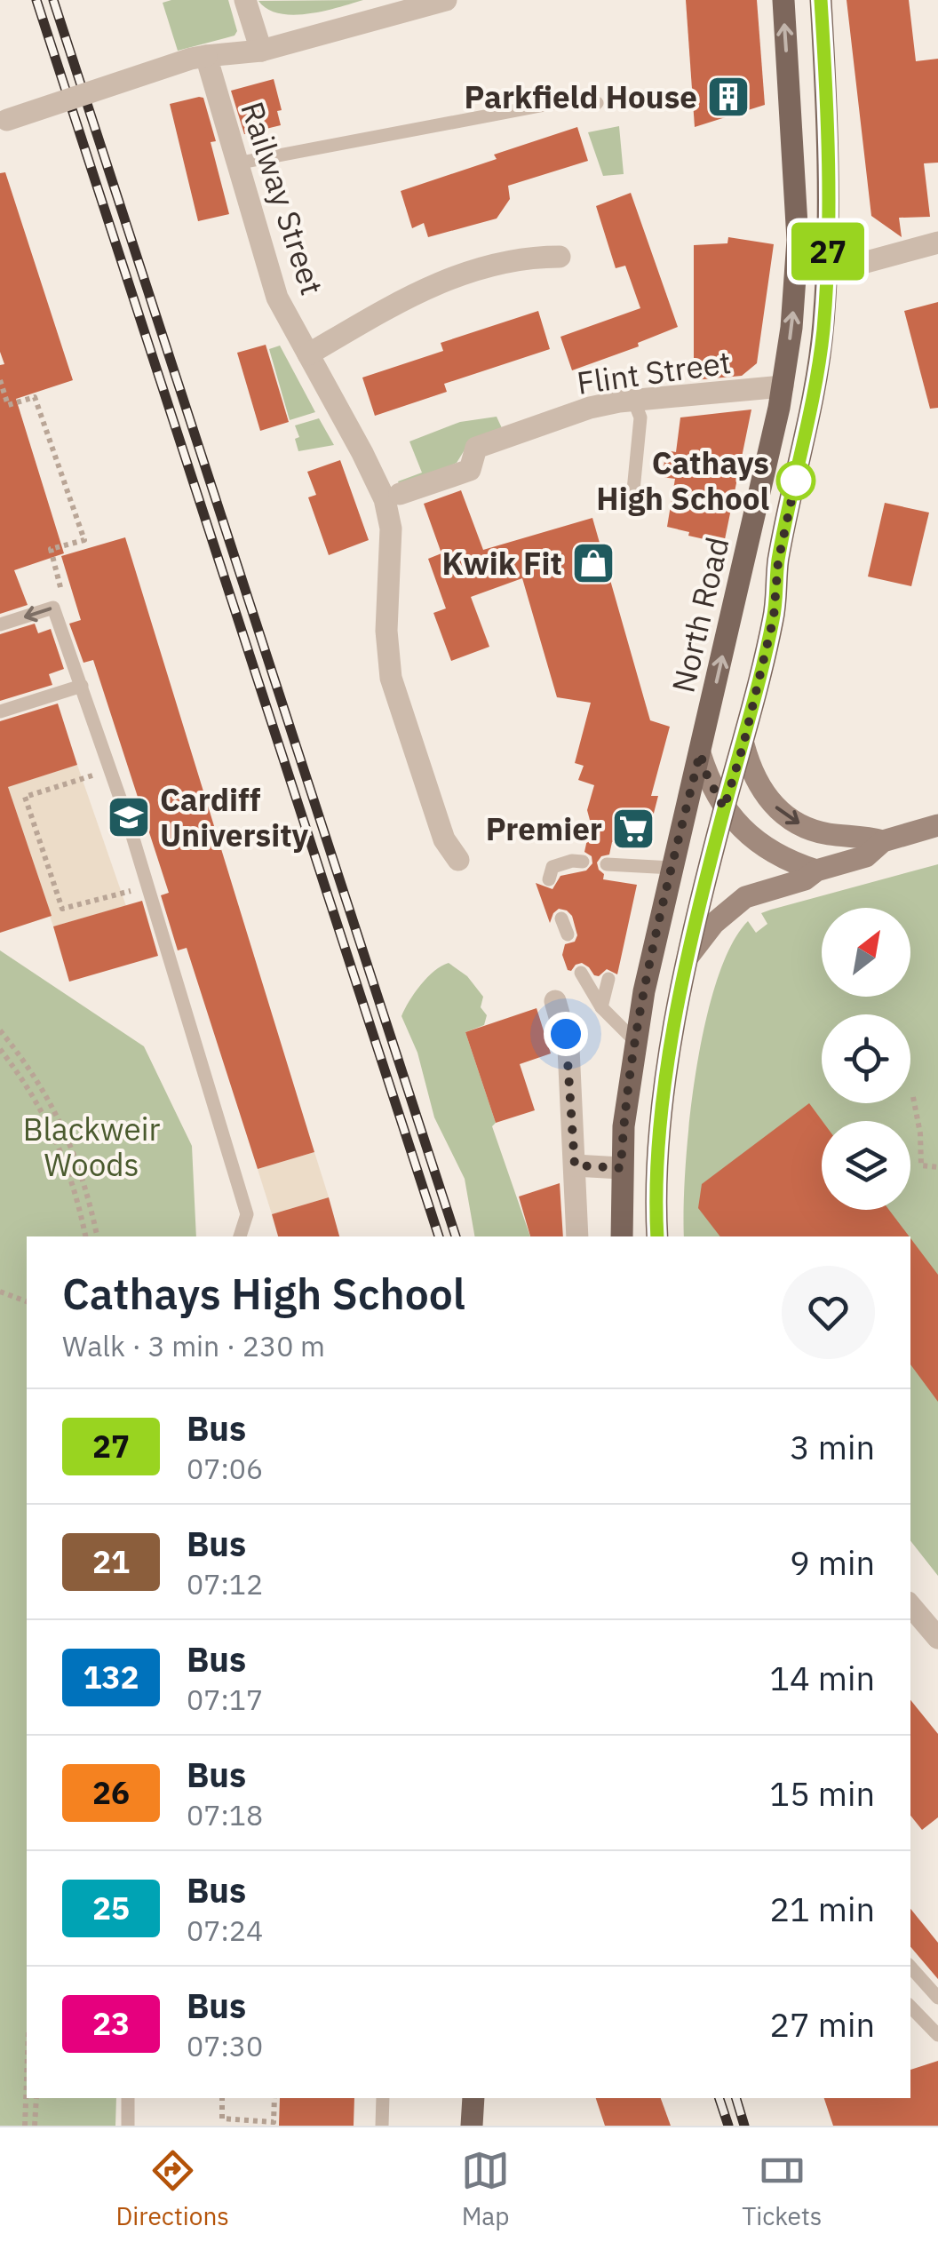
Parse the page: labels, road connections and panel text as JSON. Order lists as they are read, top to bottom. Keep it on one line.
{"streets":{"main road":["North Road"],"street":["Railway Street","Flint Street"]},"crossings":[["Flint Street","North Road"]],"parks":["Blackweir Woods"],"places":{"building":["Parkfield House"],"other":["Cathays High School"],"shop":["Kwik Fit"],"school or university":["Cardiff University"],"supermarket":["Premier"]},"lines":["bus line 27"],"north":"top right","page":{"on_map":"27","heading":["Cathays High School","Walk · 3 min · 230 m"],"list":[{"mark":"27","name":"Bus","note":"07:06","value":"3 min"},{"mark":"21","name":"Bus","note":"07:12","value":"9 min"},{"mark":"132","name":"Bus","note":"07:17","value":"14 min"},{"mark":"26","name":"Bus","note":"07:18","value":"15 min"},{"mark":"25","name":"Bus","note":"07:24","value":"21 min"},{"mark":"23","name":"Bus","note":"07:30","value":"27 min"}],"tabs":["Directions","Map","Tickets"]}}
